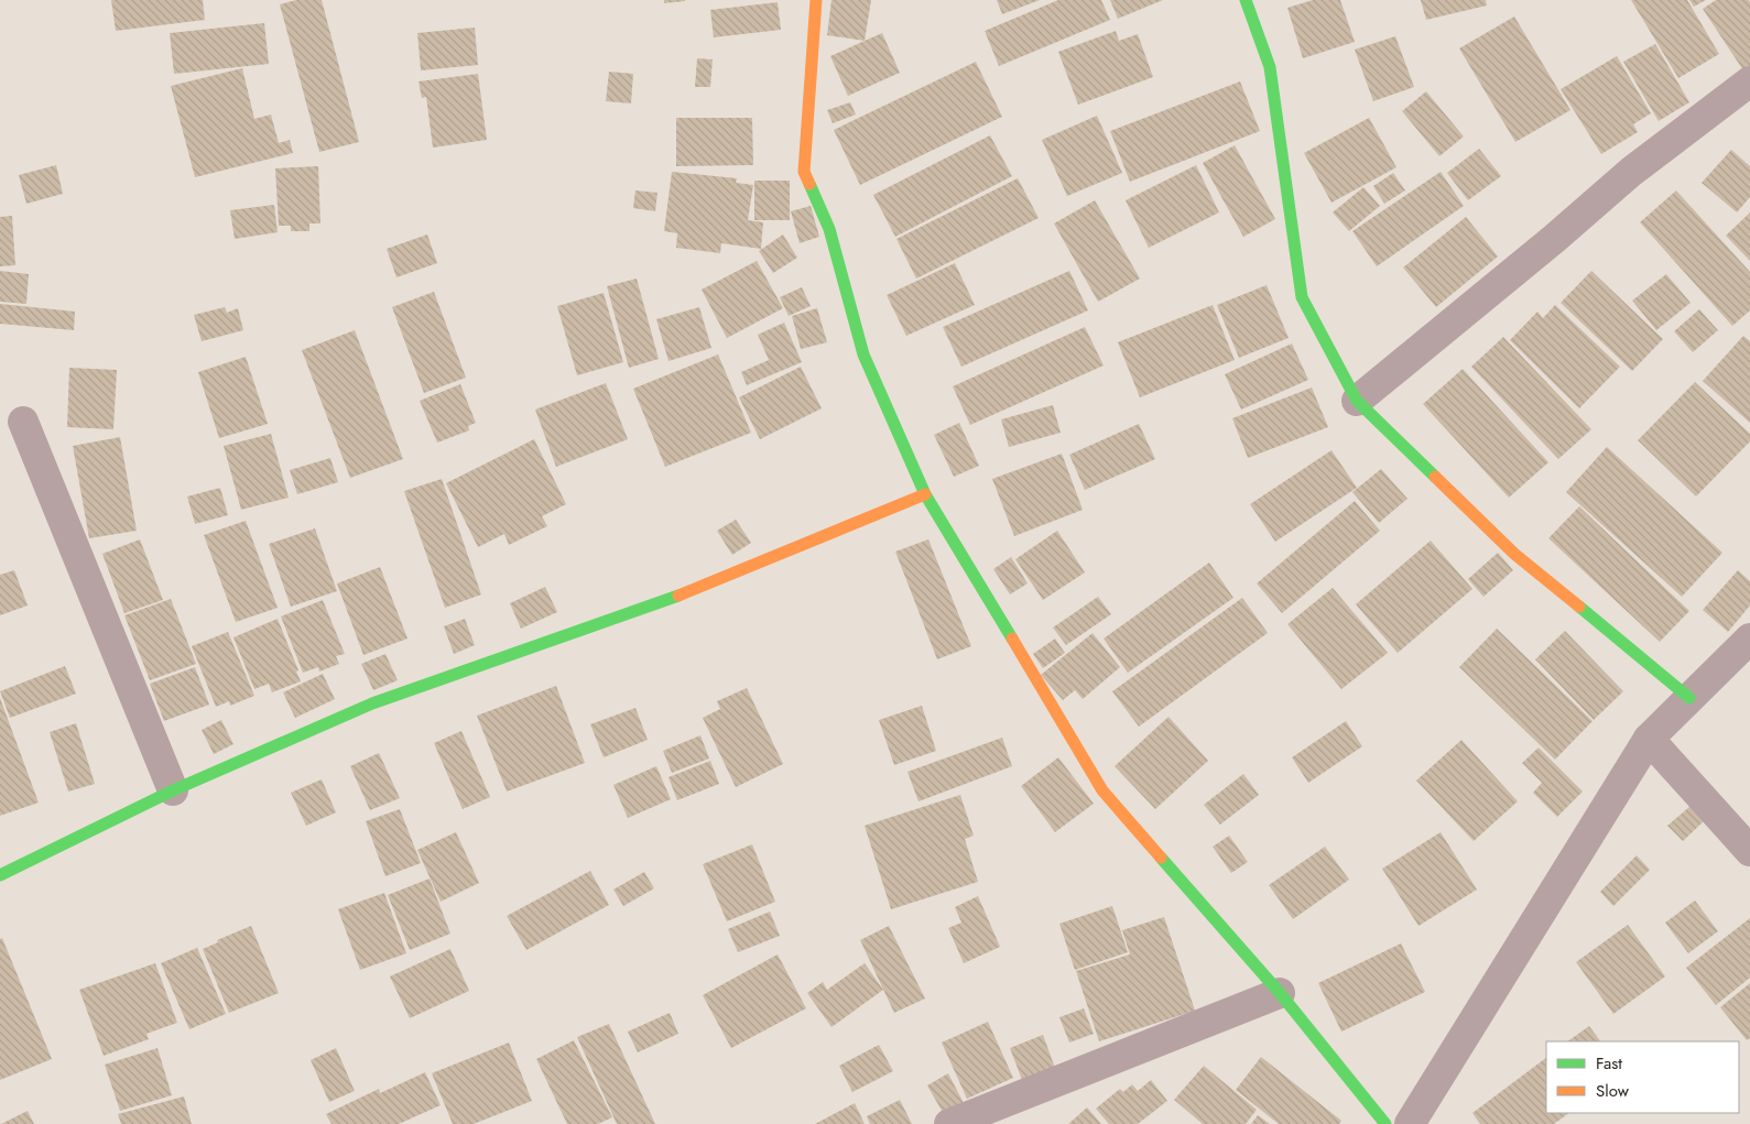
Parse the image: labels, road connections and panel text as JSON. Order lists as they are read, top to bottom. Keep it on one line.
{"legend":["Fast","Slow"]}
